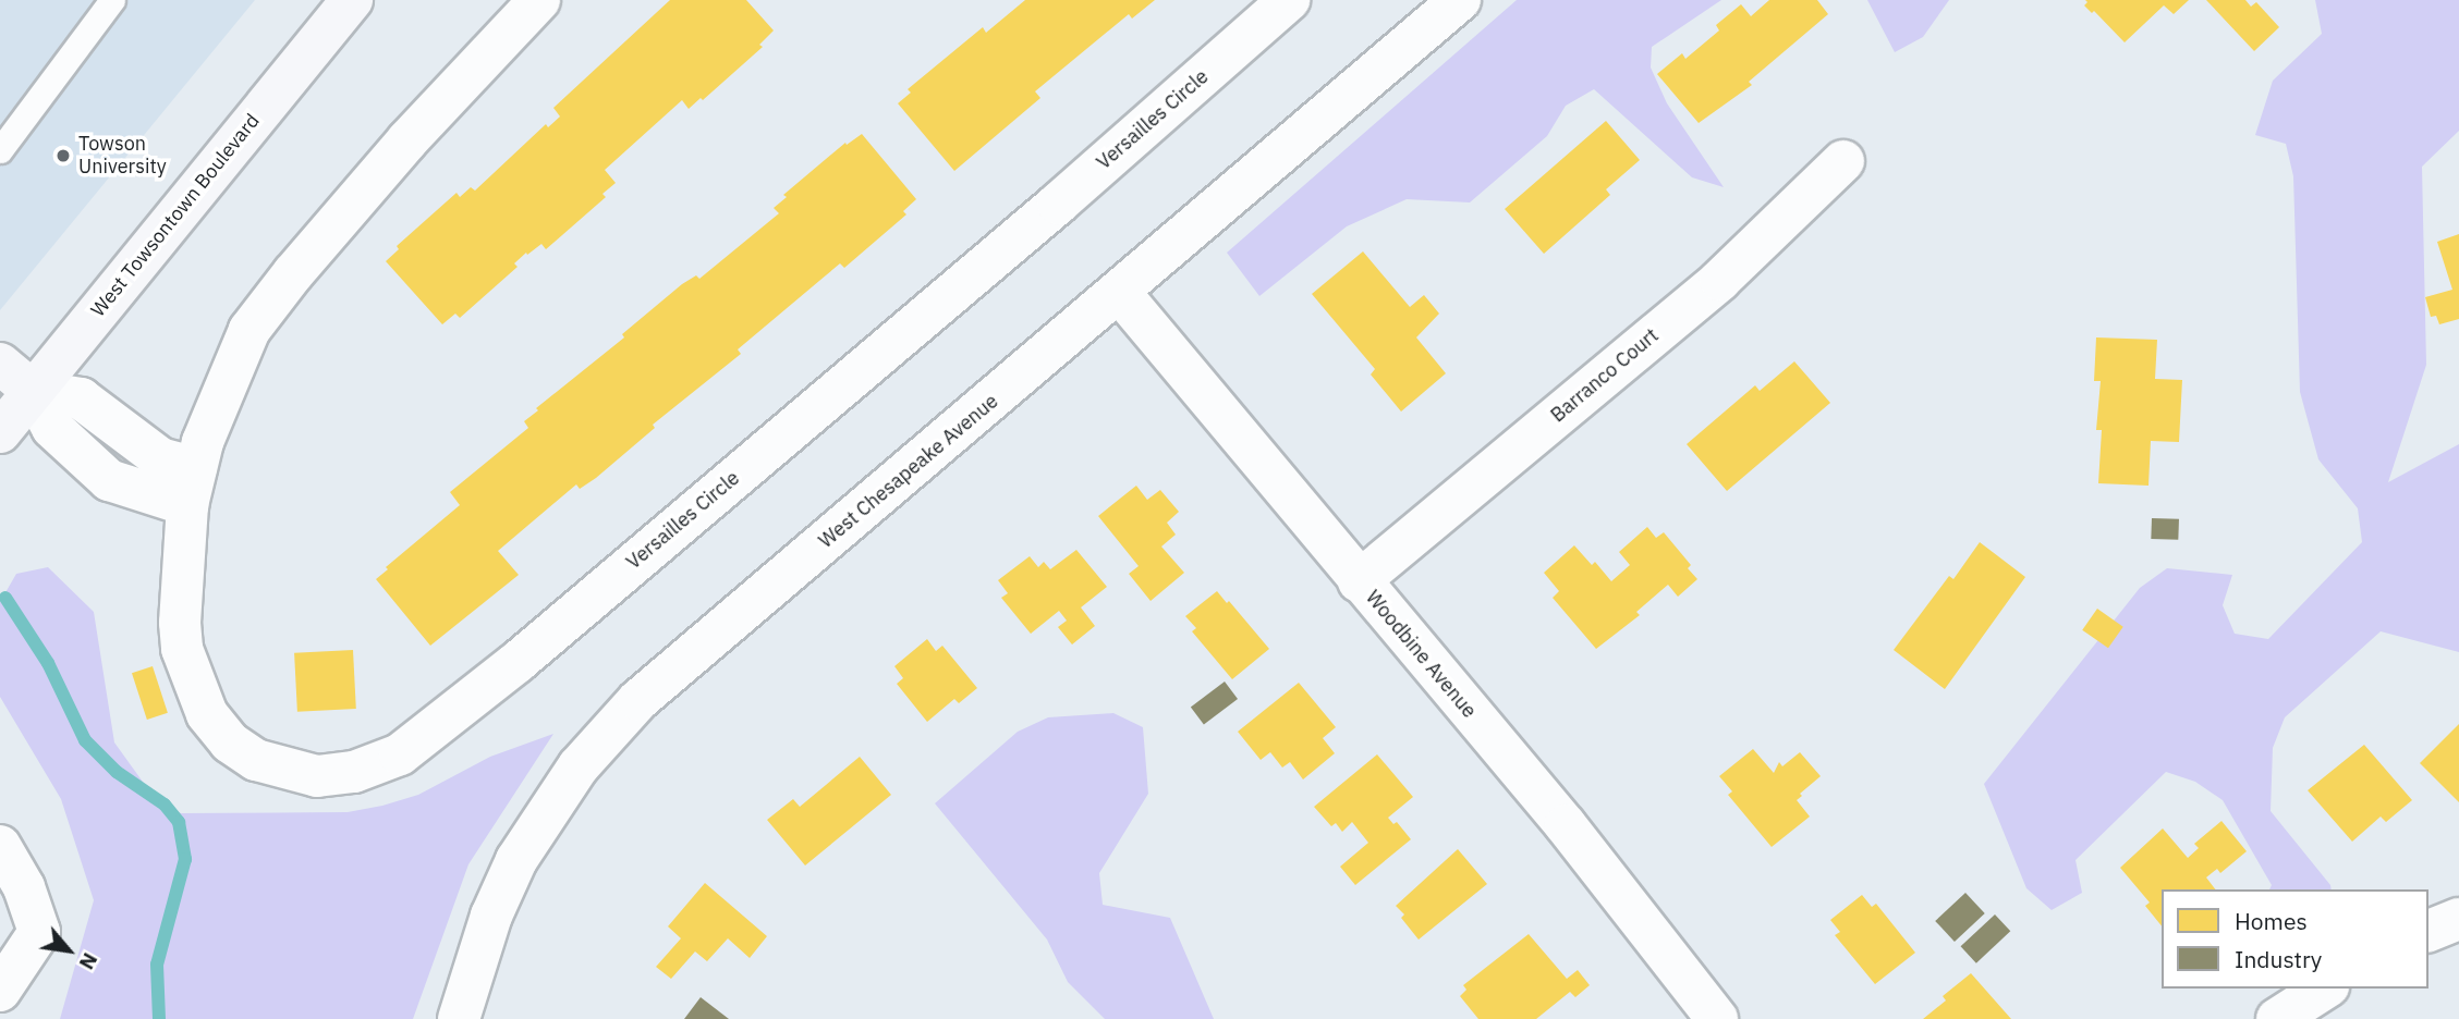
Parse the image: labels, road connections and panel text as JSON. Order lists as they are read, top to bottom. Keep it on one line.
{"streets":{"main road":["West Towsontown Boulevard"],"street":["Versailles Circle","Barranco Court","West Chesapeake Avenue","Woodbine Avenue"]},"crossings":[["Barranco Court","Woodbine Avenue"],["West Chesapeake Avenue","Woodbine Avenue"]],"places":["Towson University"],"legend":["Homes","Industry"],"north":"bottom right"}
